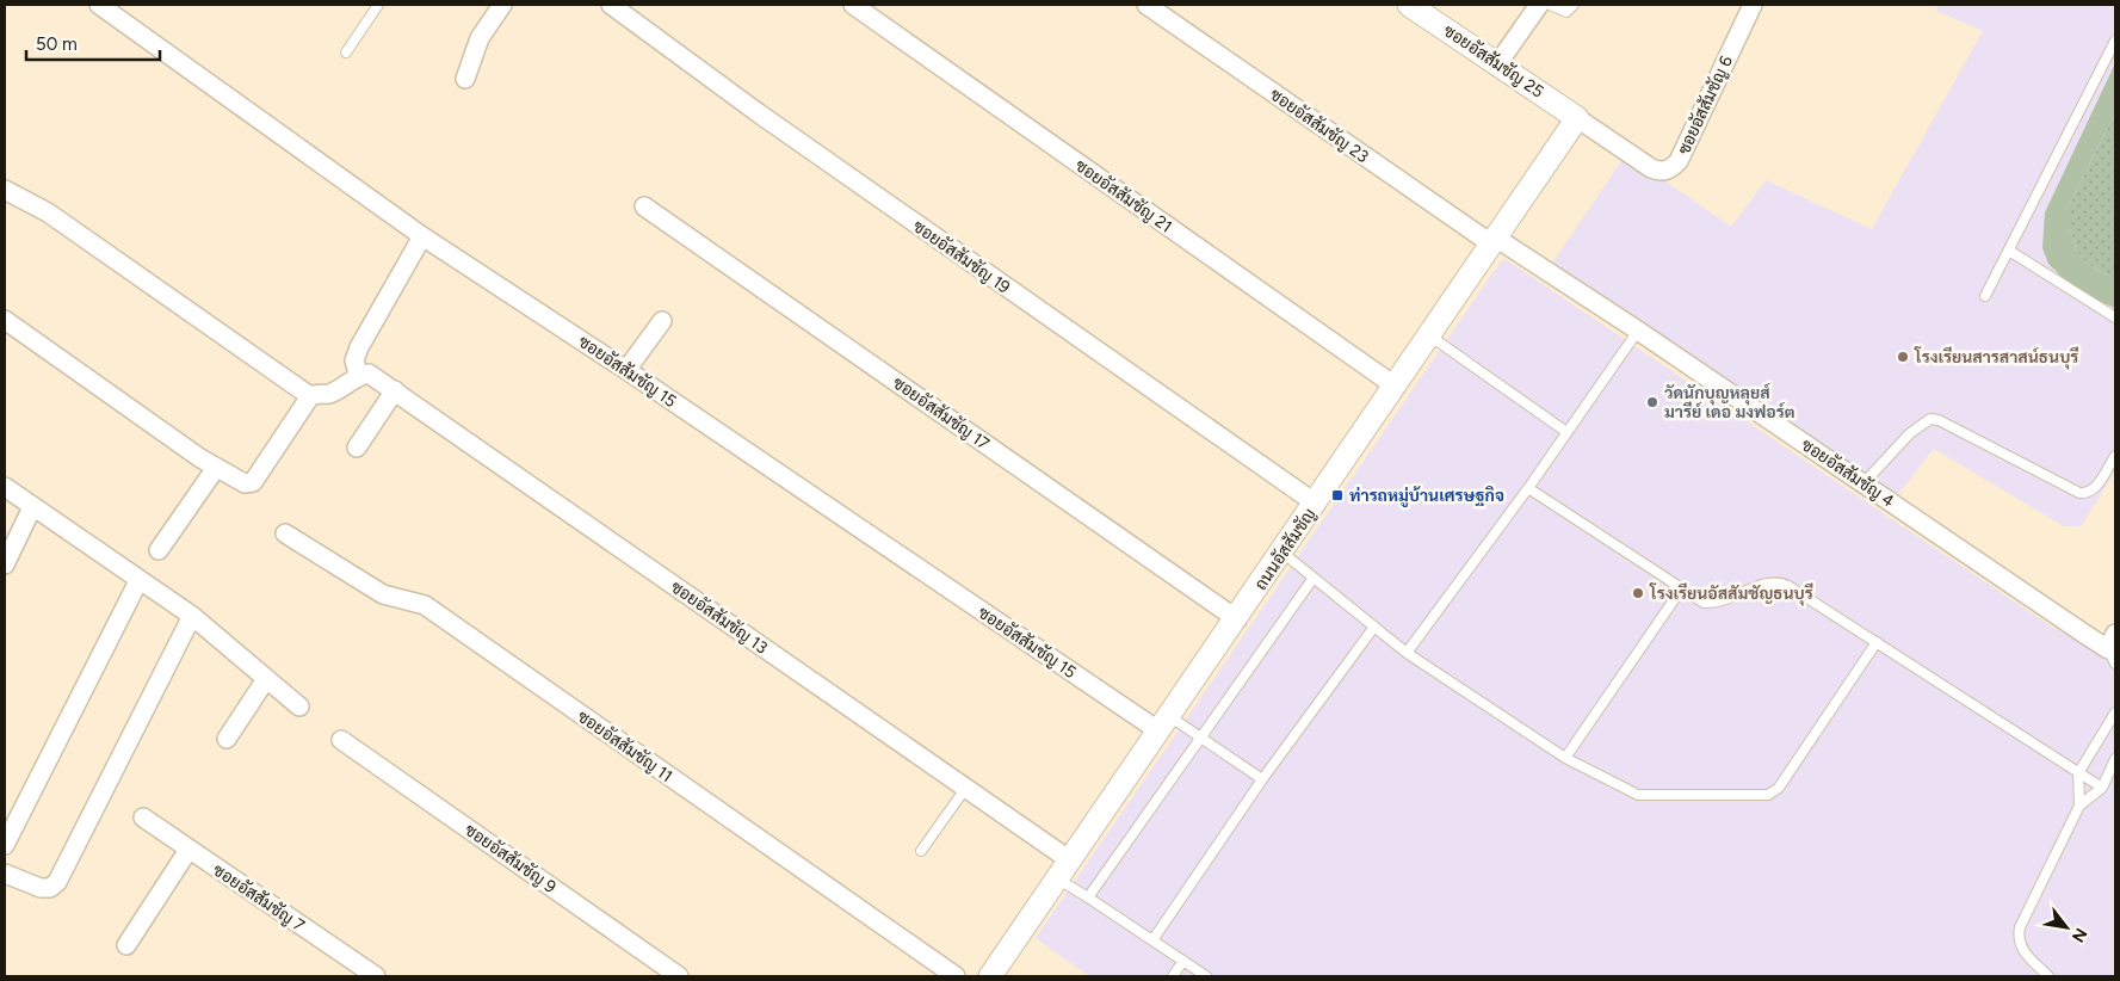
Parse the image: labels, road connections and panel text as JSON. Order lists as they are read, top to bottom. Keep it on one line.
{"streets":{"street":["ซอยอัสสัมชัญ 25","ซอยอัสสัมชัญ 6","ซอยอัสสัมชัญ 23","ซอยอัสสัมชัญ 21","ซอยอัสสัมชัญ 19","ซอยอัสสัมชัญ 15","ซอยอัสสัมชัญ 17","ซอยอัสสัมชัญ 4","ถนนอัสสัมชัญ","ซอยอัสสัมชัญ 13","ซอยอัสสัมชัญ 11","ซอยอัสสัมชัญ 9","ซอยอัสสัมชัญ 7"]},"crossings":[["ซอยอัสสัมชัญ 25","ซอยอัสสัมชัญ 6"],["ซอยอัสสัมชัญ 25","ถนนอัสสัมชัญ"],["ซอยอัสสัมชัญ 6","ถนนอัสสัมชัญ"],["ซอยอัสสัมชัญ 23","ซอยอัสสัมชัญ 4"],["ซอยอัสสัมชัญ 23","ถนนอัสสัมชัญ"],["ซอยอัสสัมชัญ 21","ถนนอัสสัมชัญ"],["ซอยอัสสัมชัญ 19","ถนนอัสสัมชัญ"],["ซอยอัสสัมชัญ 15","ถนนอัสสัมชัญ"],["ซอยอัสสัมชัญ 17","ถนนอัสสัมชัญ"],["ซอยอัสสัมชัญ 4","ถนนอัสสัมชัญ"],["ถนนอัสสัมชัญ","ซอยอัสสัมชัญ 13"]],"places":{"other":["โรงเรียนสารสาสน์ธนบุรี","วัดนักบุญหลุยส์ มารีย์ เดอ มงฟอร์ต","โรงเรียนอัสสัมชัญธนบุรี"],"transit":["ท่ารถหมู่บ้านเศรษฐกิจ"]},"scale_bar":"50 m","north":"bottom right"}
